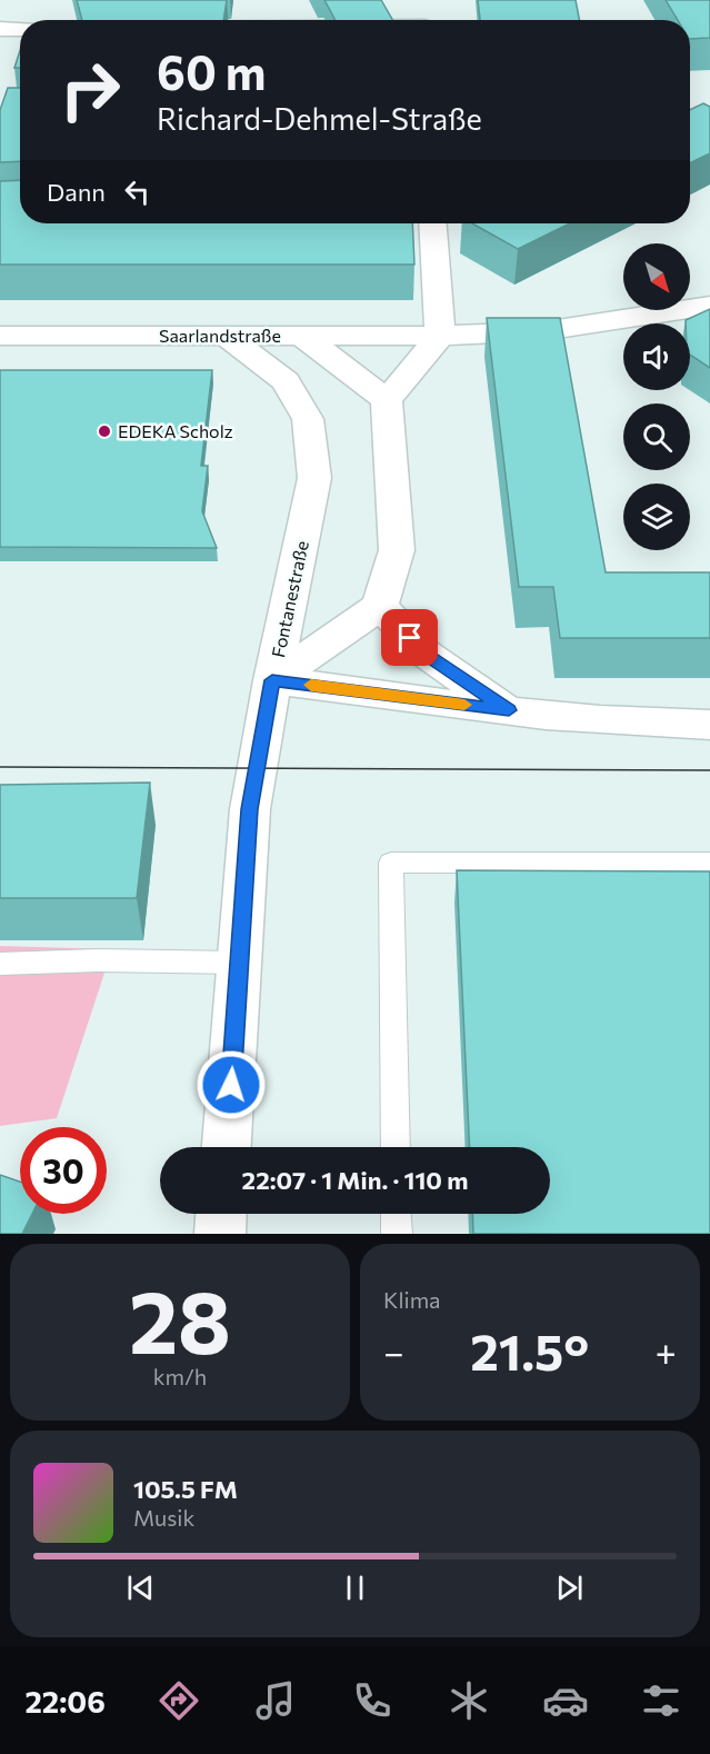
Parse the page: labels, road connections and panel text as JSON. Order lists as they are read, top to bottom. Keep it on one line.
{"streets":{"street":["Saarlandstraße","Fontanestraße"]},"crossings":[["Saarlandstraße","Fontanestraße"]],"places":["EDEKA Scholz"],"north":"bottom right","page":{"turn":["60 m","Richard-Dehmel-Straße"],"then":"Dann","limit":"30","trip":"22:07 · 1 Min. · 110 m","tile":[["28","km/h"],"Klima"],"heat":["−","21.5°","+"],"song":["105.5 FM","Musik"],"tabs":"22:06"}}
